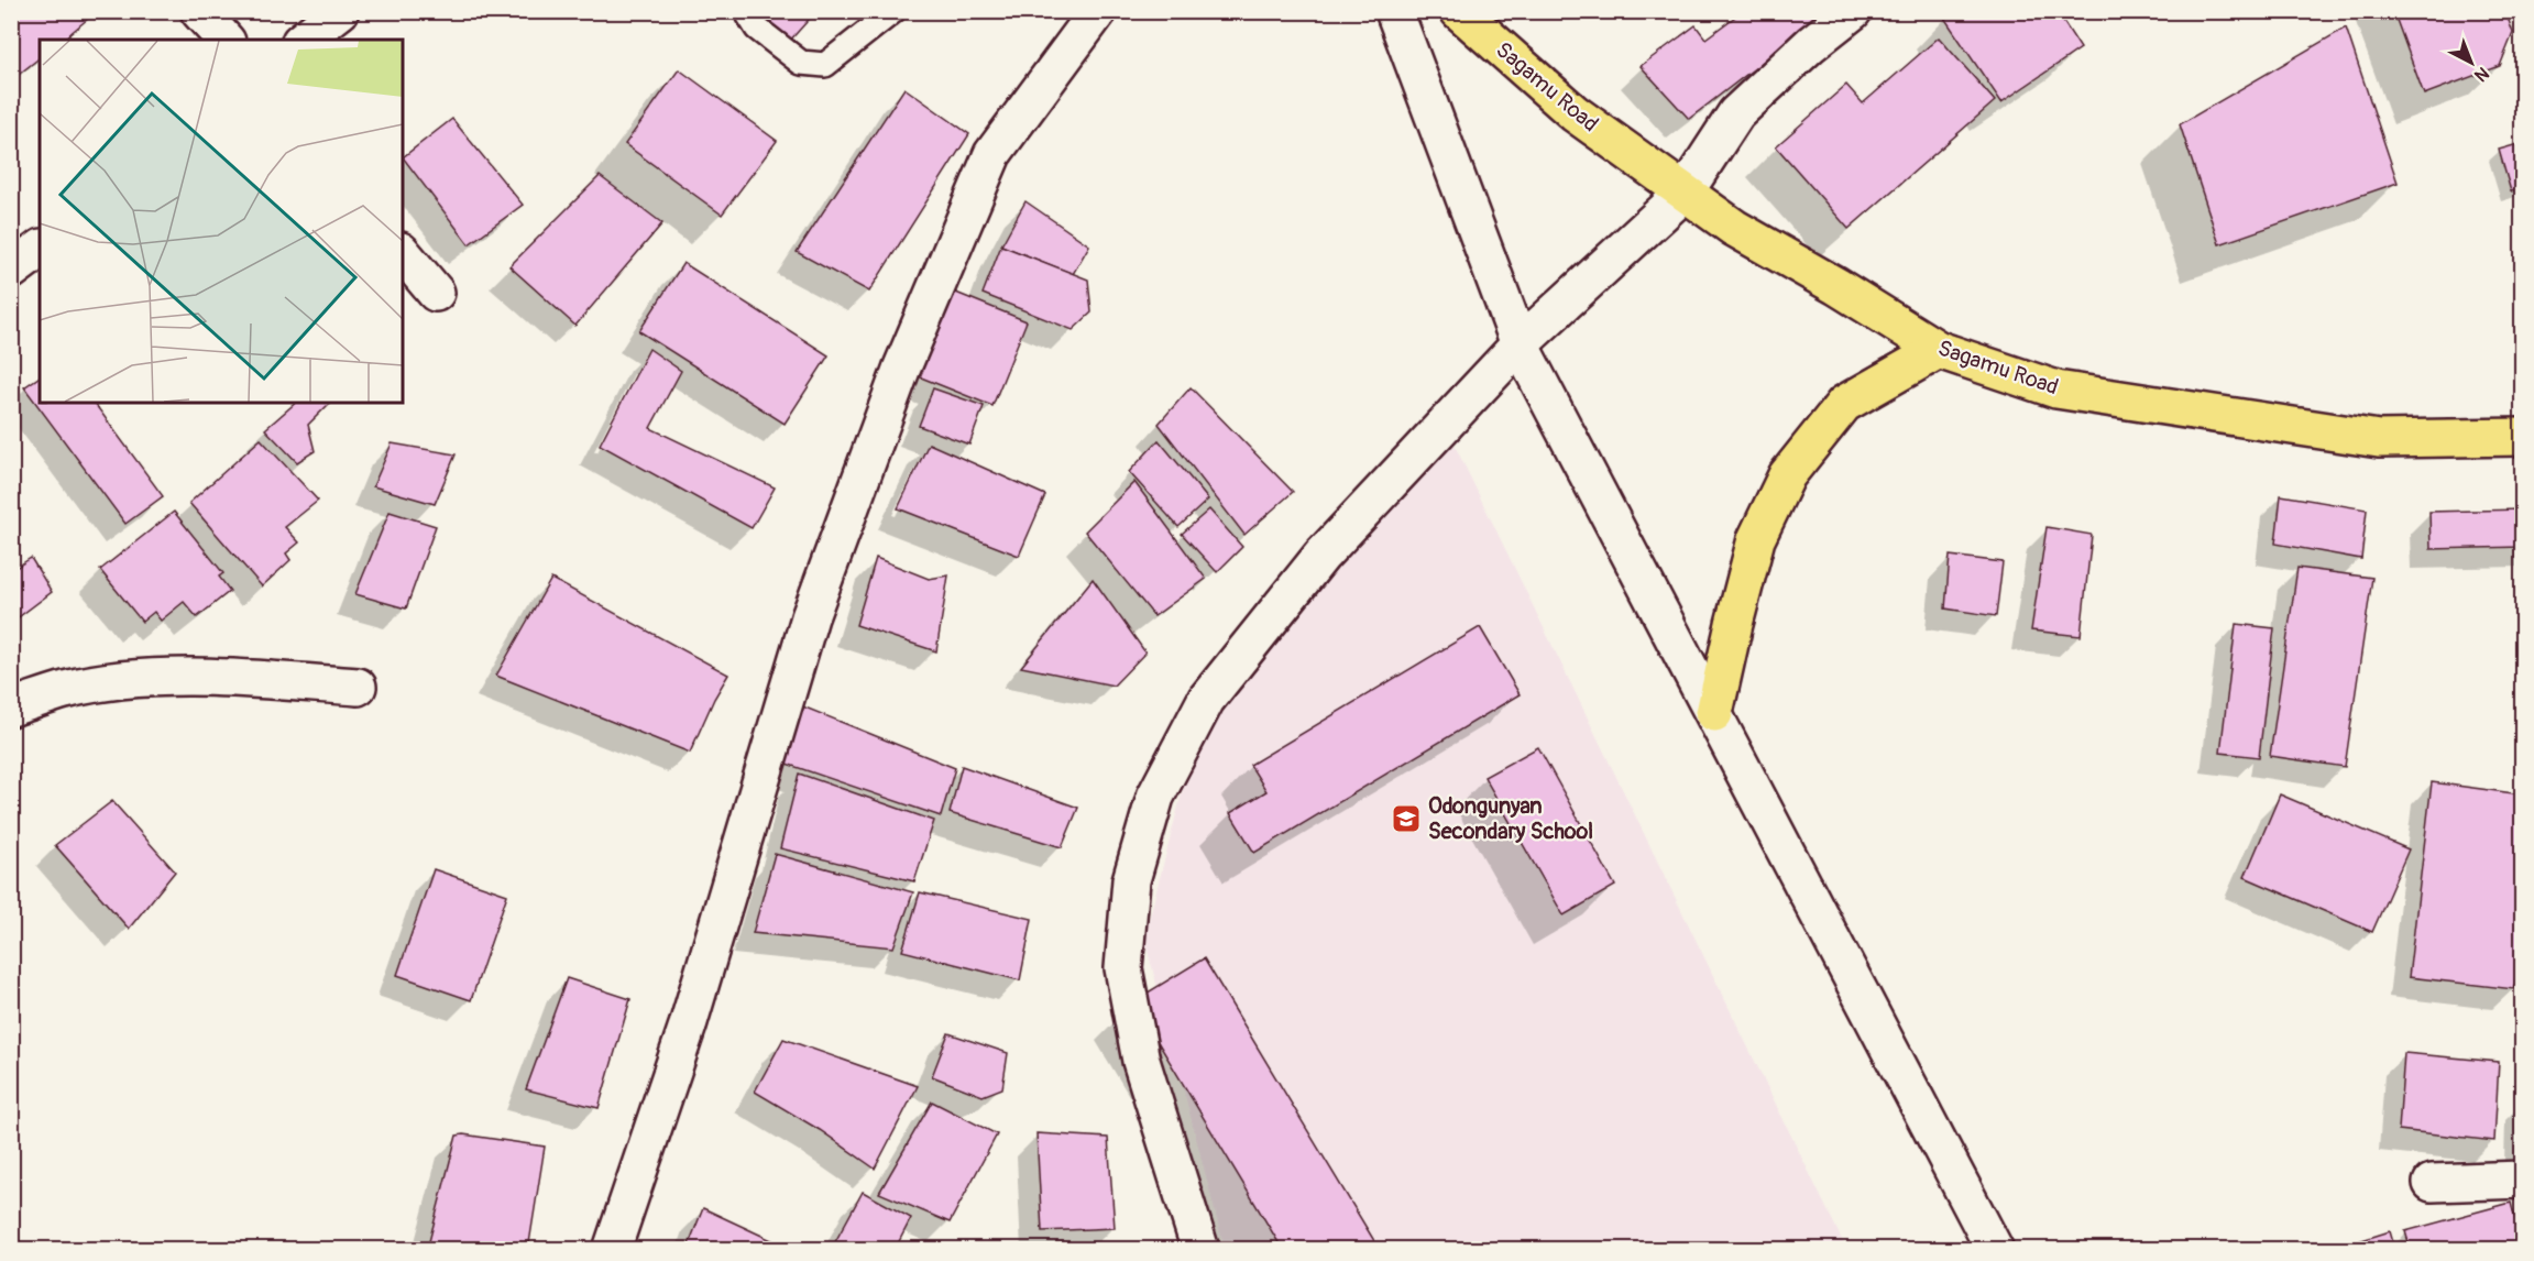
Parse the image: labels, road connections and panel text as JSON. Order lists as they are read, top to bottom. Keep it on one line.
{"streets":{"highway":["Sagamu Road"]},"places":{"school or university":["Odongunyan Secondary School"]},"north":"bottom right"}
